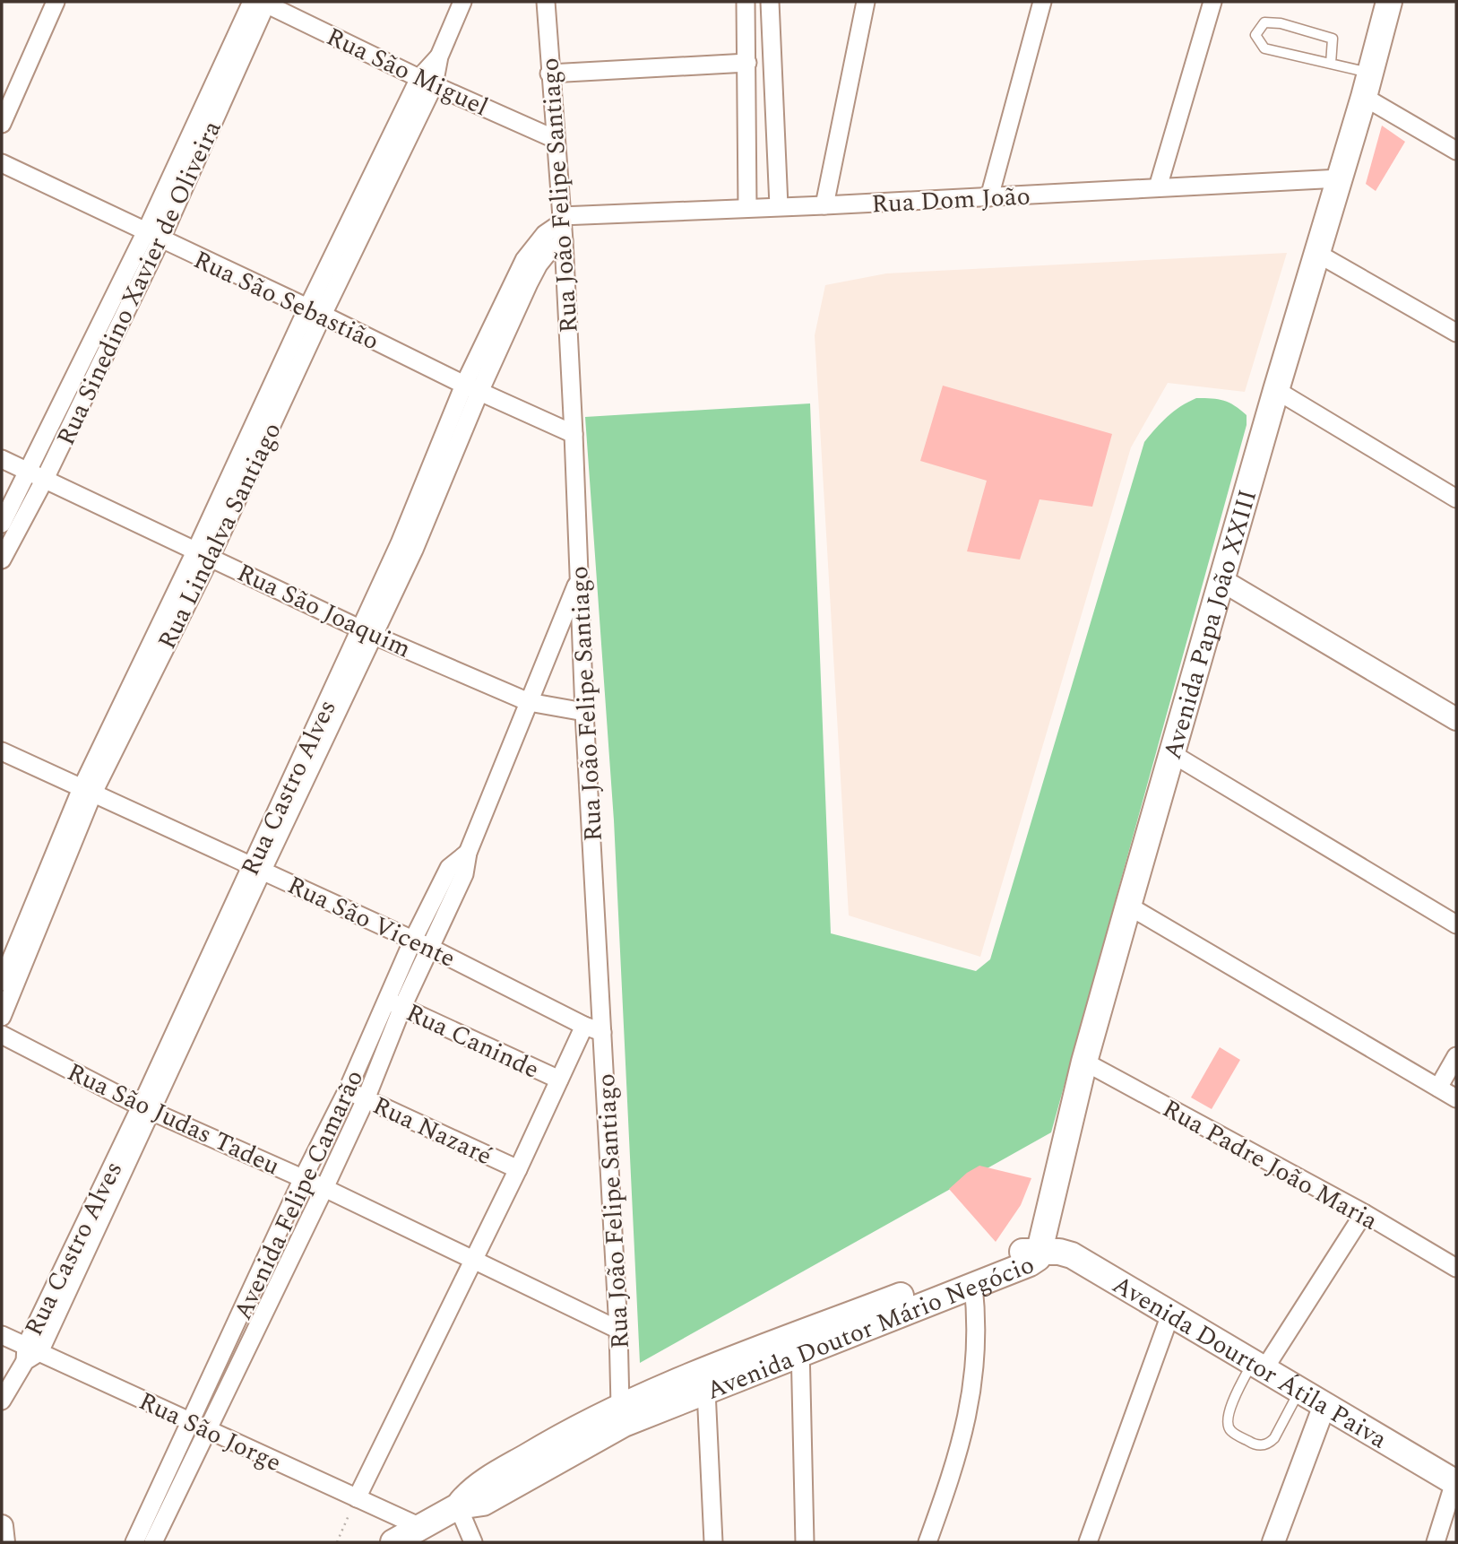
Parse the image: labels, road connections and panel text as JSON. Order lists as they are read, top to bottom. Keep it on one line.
{"streets":{"main road":["Avenida Papa João XXIII","Avenida Doutor Mário Negócio","Avenida Dourtor Átila Paiva"],"street":["Rua São Miguel","Rua João Felipe Santiago","Rua Dom João","Rua Sinedino Xavier de Oliveira","Rua São Sebastião","Rua Lindalva Santiago","Rua São Joaquim","Rua Castro Alves","Rua São Vicente","Rua Caninde","Rua São Judas Tadeu","Rua Nazaré","Rua Padre João Maria","Avenida Felipe Camarão","Rua São Jorge"]},"crossings":[["Rua São Miguel","Rua João Felipe Santiago"],["Rua São Miguel","Rua Sinedino Xavier de Oliveira"],["Rua São Miguel","Rua Lindalva Santiago"],["Rua João Felipe Santiago","Rua Dom João"],["Rua João Felipe Santiago","Rua São Sebastião"],["Rua João Felipe Santiago","Rua São Joaquim"],["Rua João Felipe Santiago","Rua Castro Alves"],["Rua João Felipe Santiago","Rua São Vicente"],["Rua João Felipe Santiago","Rua Caninde"],["Rua João Felipe Santiago","Rua São Judas Tadeu"],["Rua João Felipe Santiago","Rua Nazaré"],["Rua João Felipe Santiago","Avenida Felipe Camarão"],["Rua João Felipe Santiago","Avenida Doutor Mário Negócio"],["Rua João Felipe Santiago","Rua São Jorge"],["Rua Dom João","Avenida Papa João XXIII"],["Rua Dom João","Rua Castro Alves"],["Rua Sinedino Xavier de Oliveira","Rua São Sebastião"],["Rua Sinedino Xavier de Oliveira","Rua São Joaquim"],["Rua São Sebastião","Rua Lindalva Santiago"],["Rua São Sebastião","Rua Castro Alves"],["Rua Lindalva Santiago","Rua São Joaquim"],["Rua Lindalva Santiago","Rua São Vicente"],["Rua São Joaquim","Rua Castro Alves"],["Rua São Joaquim","Avenida Felipe Camarão"],["Avenida Papa João XXIII","Rua Padre João Maria"],["Avenida Papa João XXIII","Avenida Doutor Mário Negócio"],["Avenida Papa João XXIII","Avenida Dourtor Átila Paiva"],["Rua Castro Alves","Rua São Vicente"],["Rua Castro Alves","Rua São Judas Tadeu"],["Rua Castro Alves","Rua São Jorge"],["Rua São Vicente","Avenida Felipe Camarão"],["Rua Caninde","Avenida Felipe Camarão"],["Rua São Judas Tadeu","Avenida Felipe Camarão"],["Rua Nazaré","Avenida Felipe Camarão"],["Avenida Felipe Camarão","Rua São Jorge"],["Avenida Doutor Mário Negócio","Avenida Dourtor Átila Paiva"],["Avenida Doutor Mário Negócio","Rua São Jorge"]]}
